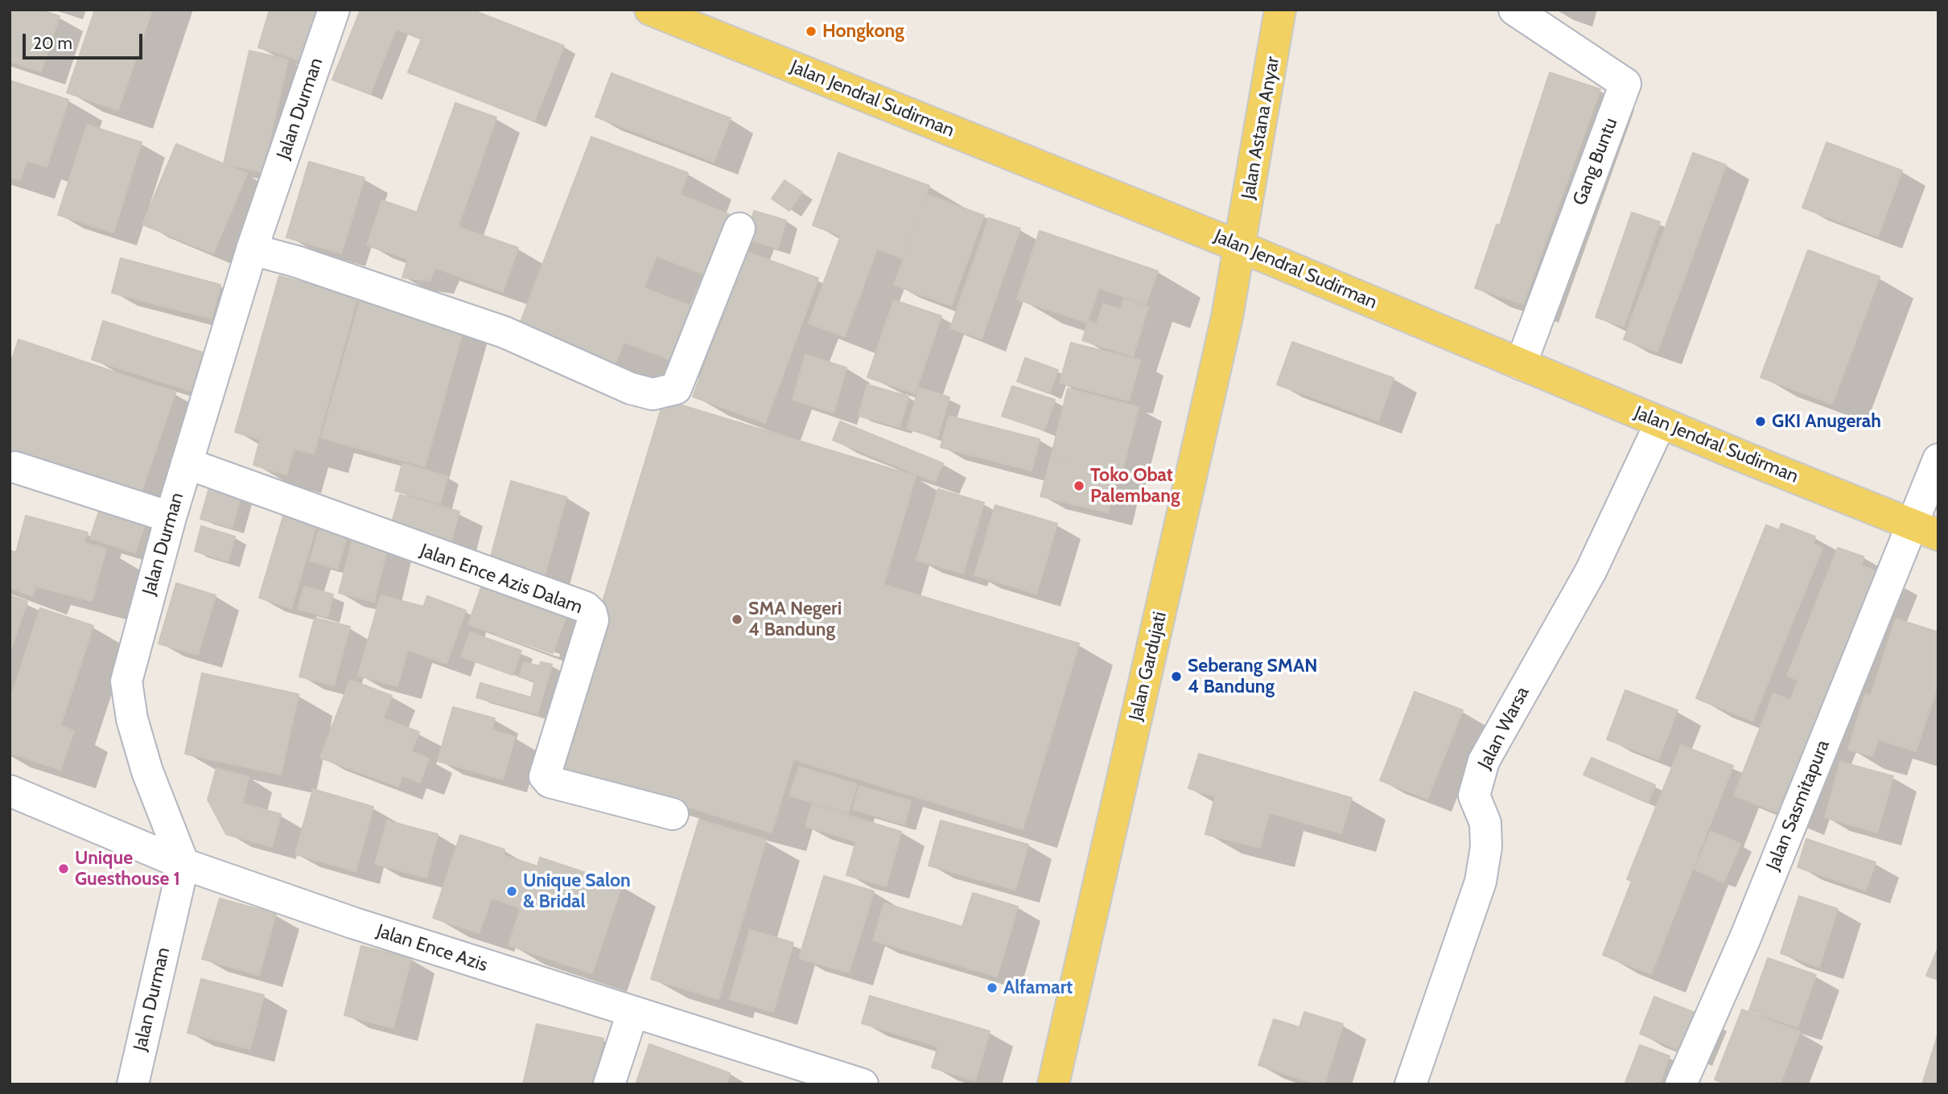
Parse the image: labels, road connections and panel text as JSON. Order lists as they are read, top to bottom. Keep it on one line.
{"streets":{"main road":["Jalan Jendral Sudirman","Jalan Astana Anyar","Jalan Gardujati"],"street":["Jalan Durman","Gang Buntu","Jalan Ence Azis Dalam","Jalan Warsa","Jalan Sasmitapura","Jalan Ence Azis"]},"crossings":[["Jalan Jendral Sudirman","Jalan Astana Anyar"],["Jalan Jendral Sudirman","Gang Buntu"],["Jalan Jendral Sudirman","Jalan Gardujati"],["Jalan Jendral Sudirman","Jalan Warsa"],["Jalan Jendral Sudirman","Jalan Sasmitapura"],["Jalan Durman","Jalan Ence Azis Dalam"],["Jalan Durman","Jalan Ence Azis"],["Jalan Astana Anyar","Jalan Gardujati"]],"places":["Hongkong","GKI Anugerah","Toko Obat Palembang","SMA Negeri 4 Bandung","Seberang SMAN 4 Bandung","Unique Guesthouse 1","Unique Salon & Bridal","Alfamart"],"scale_bar":"20 m"}
